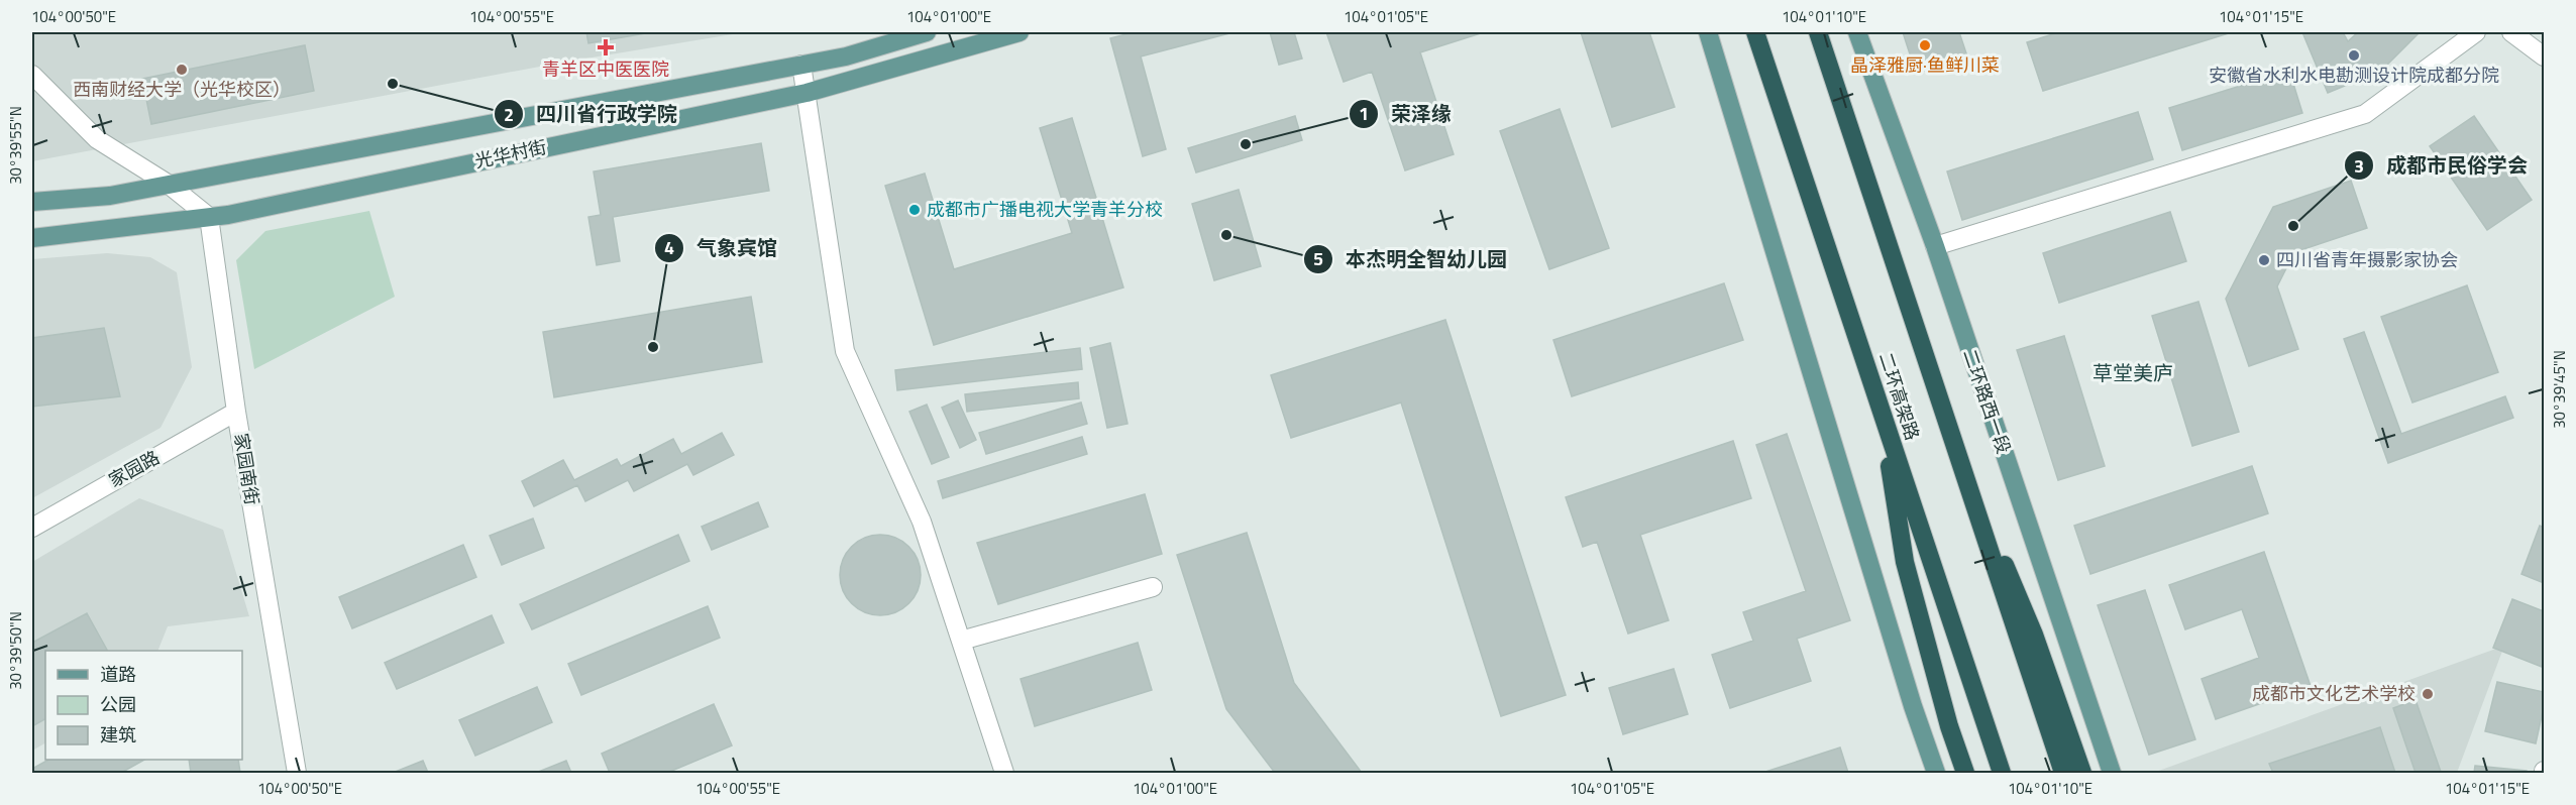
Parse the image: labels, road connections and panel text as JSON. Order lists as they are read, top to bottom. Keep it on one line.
{"streets":{"highway":["二环高架路"],"main road":["光华村街","二环路西一段"],"street":["家园路","家园南街"]},"crossings":[["光华村街","家园南街"],["家园路","家园南街"]],"districts":["草堂美庐"],"places":{"other":["晶泽雅厨·鱼鲜川菜","安徽省水利水电勘测设计院成都分院","西南财经大学（光华校区）","四川省行政学院","荣泽缘","成都市广播电视大学青羊分校","成都市民俗学会","本杰明全智幼儿园","四川省青年摄影家协会","气象宾馆","成都市文化艺术学校"],"health":["青羊区中医医院"]},"legend":["道路","公园","建筑"],"coordinates":["104°00'50\"E","104°00'55\"E","104°01'00\"E","104°01'05\"E","104°01'10\"E","104°01'15\"E","30°39'55\"N","30°39'45\"N","30°39'50\"N"]}
